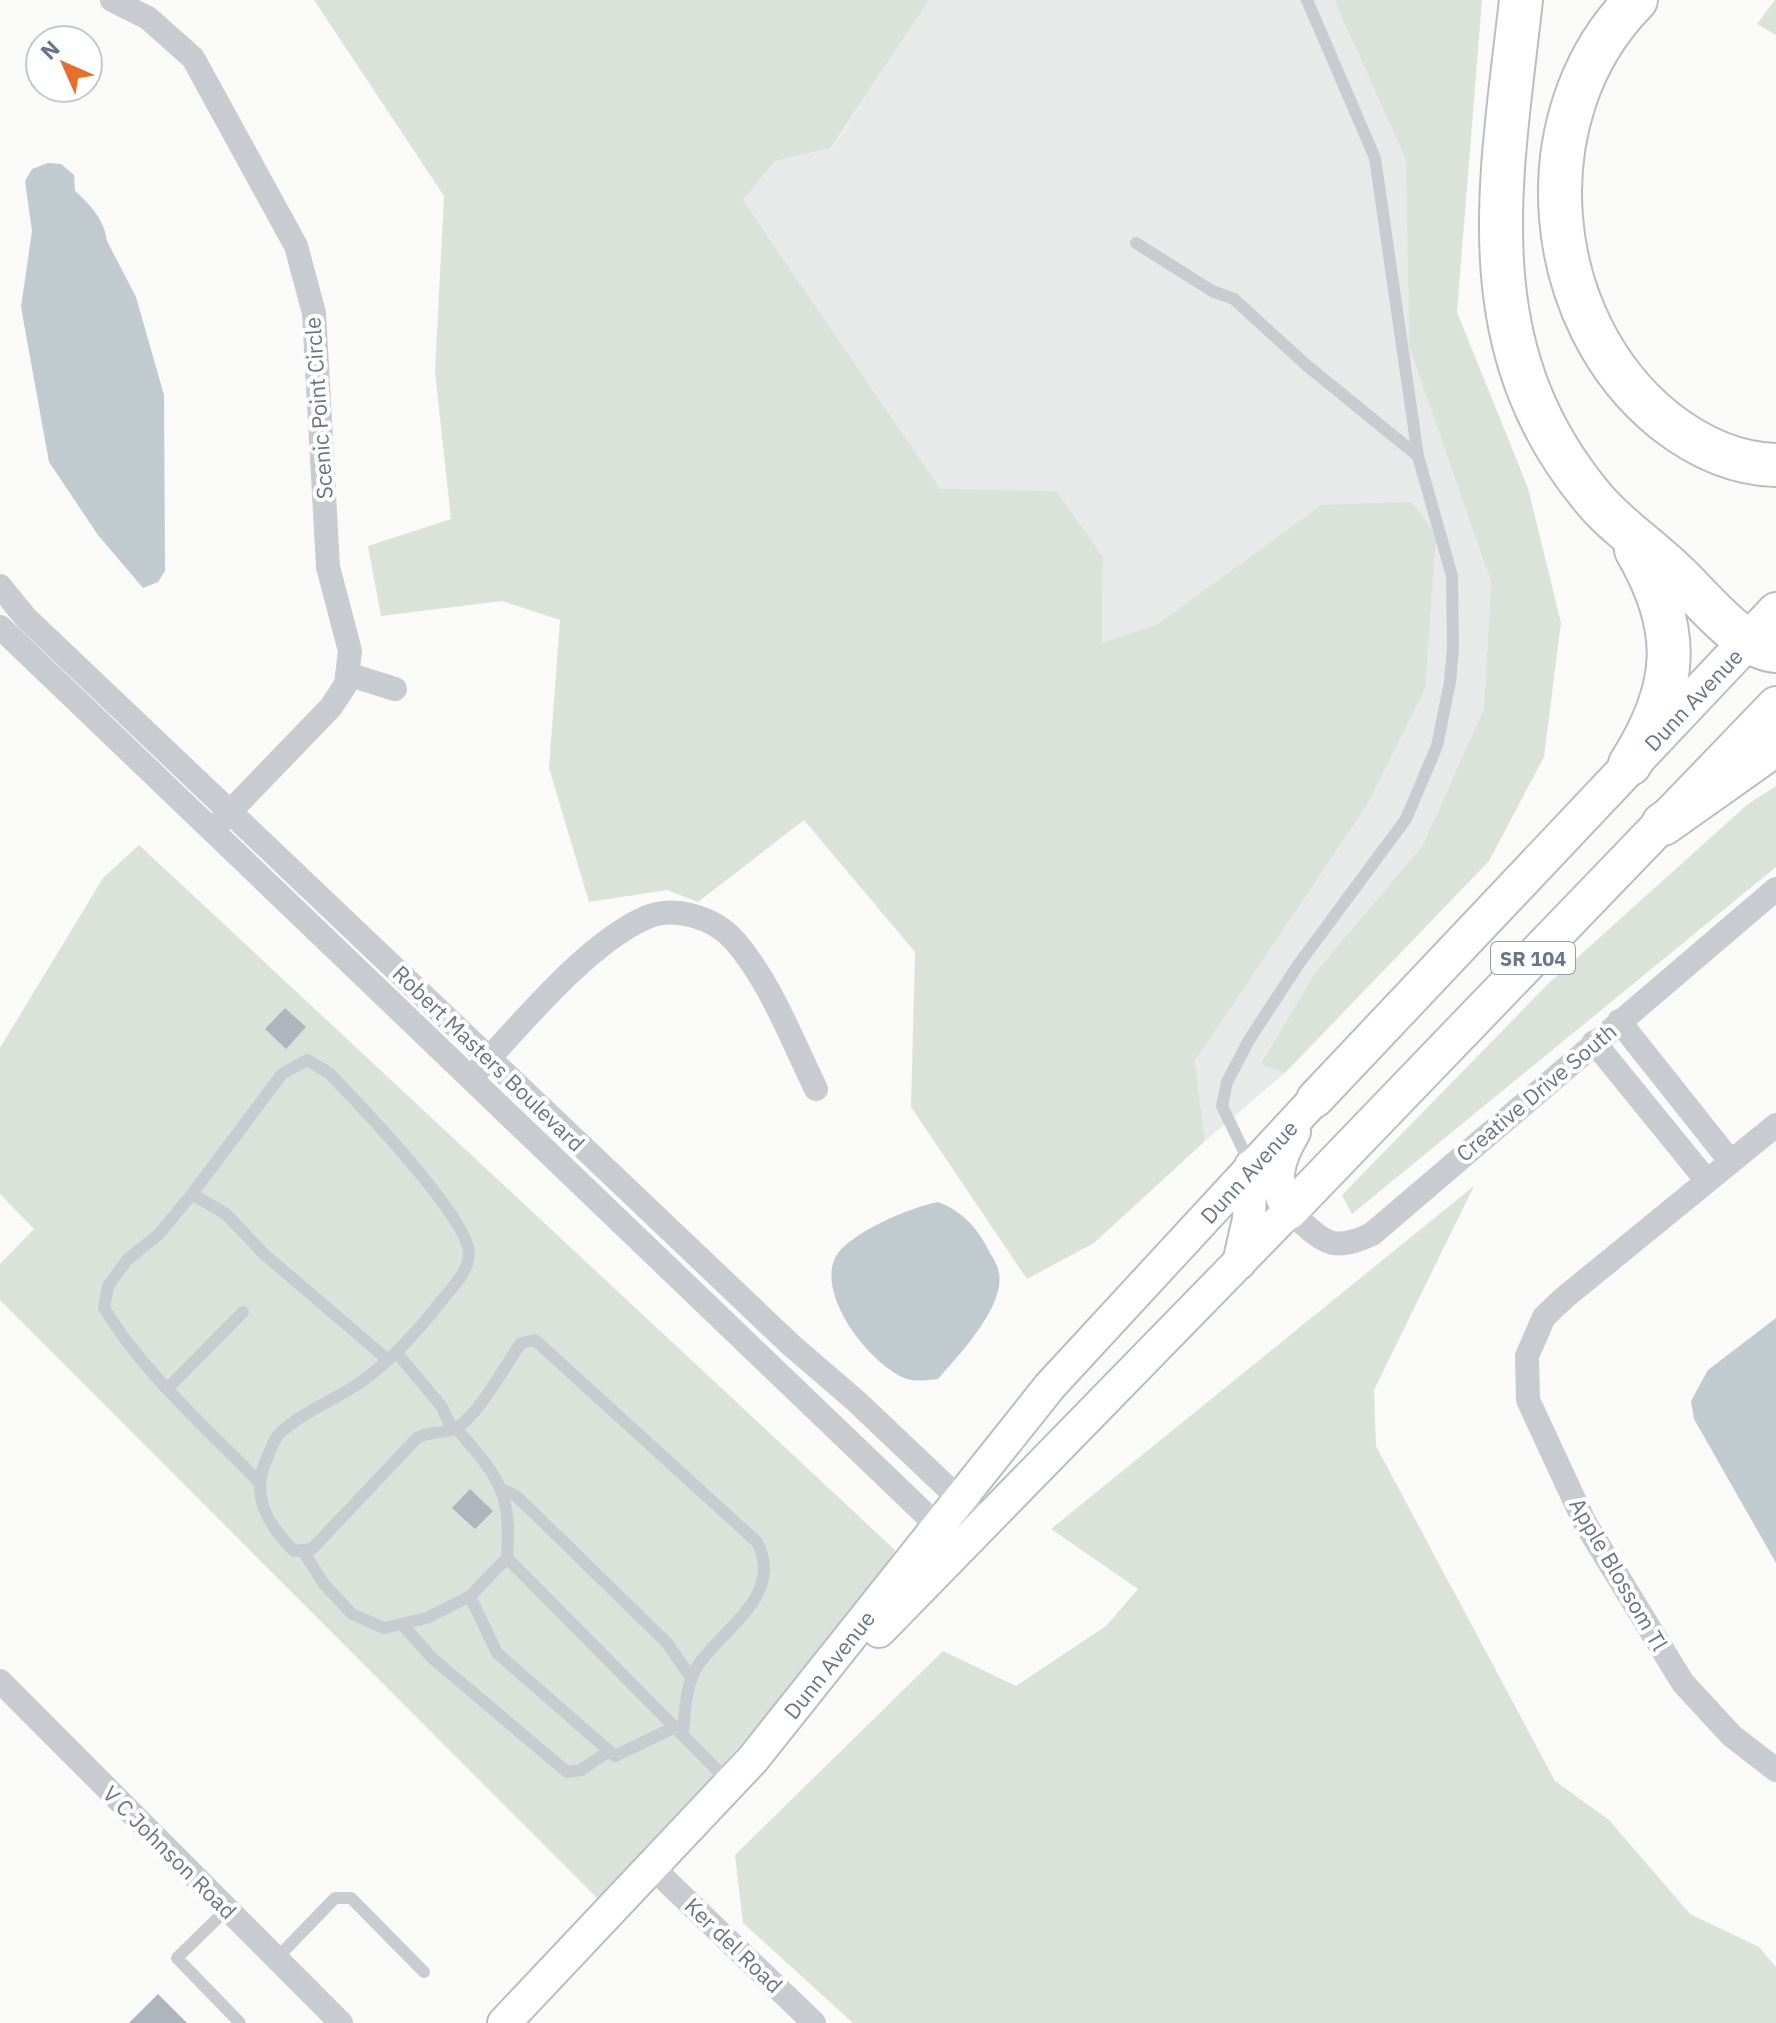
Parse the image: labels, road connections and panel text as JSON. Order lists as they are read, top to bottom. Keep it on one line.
{"streets":{"main road":["Dunn Avenue","SR 104"],"street":["Scenic Point Circle","Robert Masters Boulevard","Creative Drive South","Apple Blossom Tl","V C Johnson Road","Ker del Road"]},"crossings":[["Scenic Point Circle","Robert Masters Boulevard"],["Dunn Avenue","Robert Masters Boulevard"],["Dunn Avenue","Creative Drive South"],["Dunn Avenue","Ker del Road"]],"north":"top left"}
